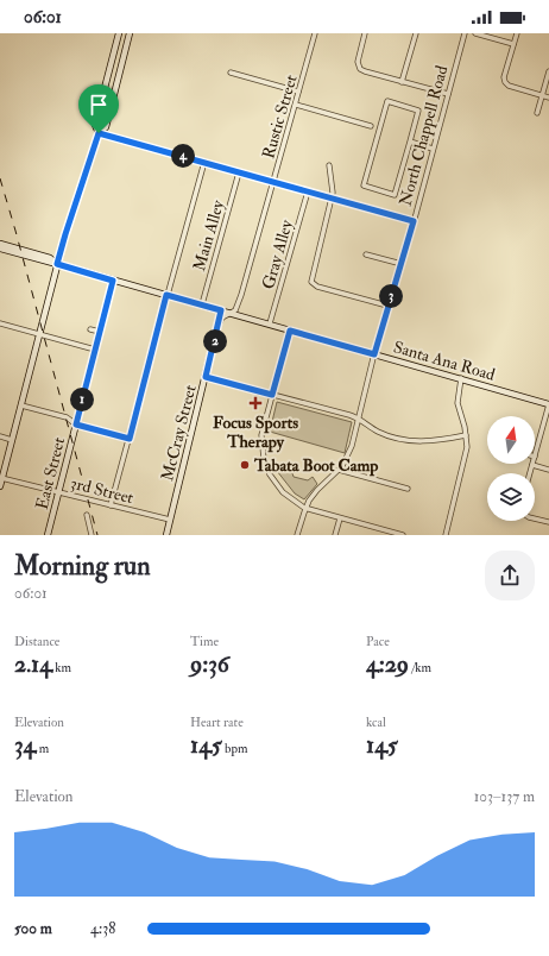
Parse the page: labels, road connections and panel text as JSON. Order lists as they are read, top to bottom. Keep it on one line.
{"streets":{"street":["Rustic Street","North Chappell Road","Main Alley","Gray Alley","Santa Ana Road","McCray Street","East Street","3rd Street"]},"crossings":[["Rustic Street","Santa Ana Road"],["Rustic Street","McCray Street"],["North Chappell Road","Santa Ana Road"],["Main Alley","Santa Ana Road"],["Gray Alley","Santa Ana Road"],["Santa Ana Road","McCray Street"],["Santa Ana Road","East Street"],["McCray Street","3rd Street"],["East Street","3rd Street"]],"places":{"health":["Focus Sports Therapy"],"other":["Tabata Boot Camp"]},"north":"top","page":{"status":"06:01","pins":["4","3","2","1"],"heading":["Morning run","06:01"],"stats":[["Distance","2.14 km"],["Time","9:36"],["Pace","4:29 /km"],["Elevation","34 m"],["Heart rate","145 bpm"],["kcal","145"]],"chart":["Elevation","103–137 m"],"list":[{"name":"500 m","note":"4:38"}]}}
